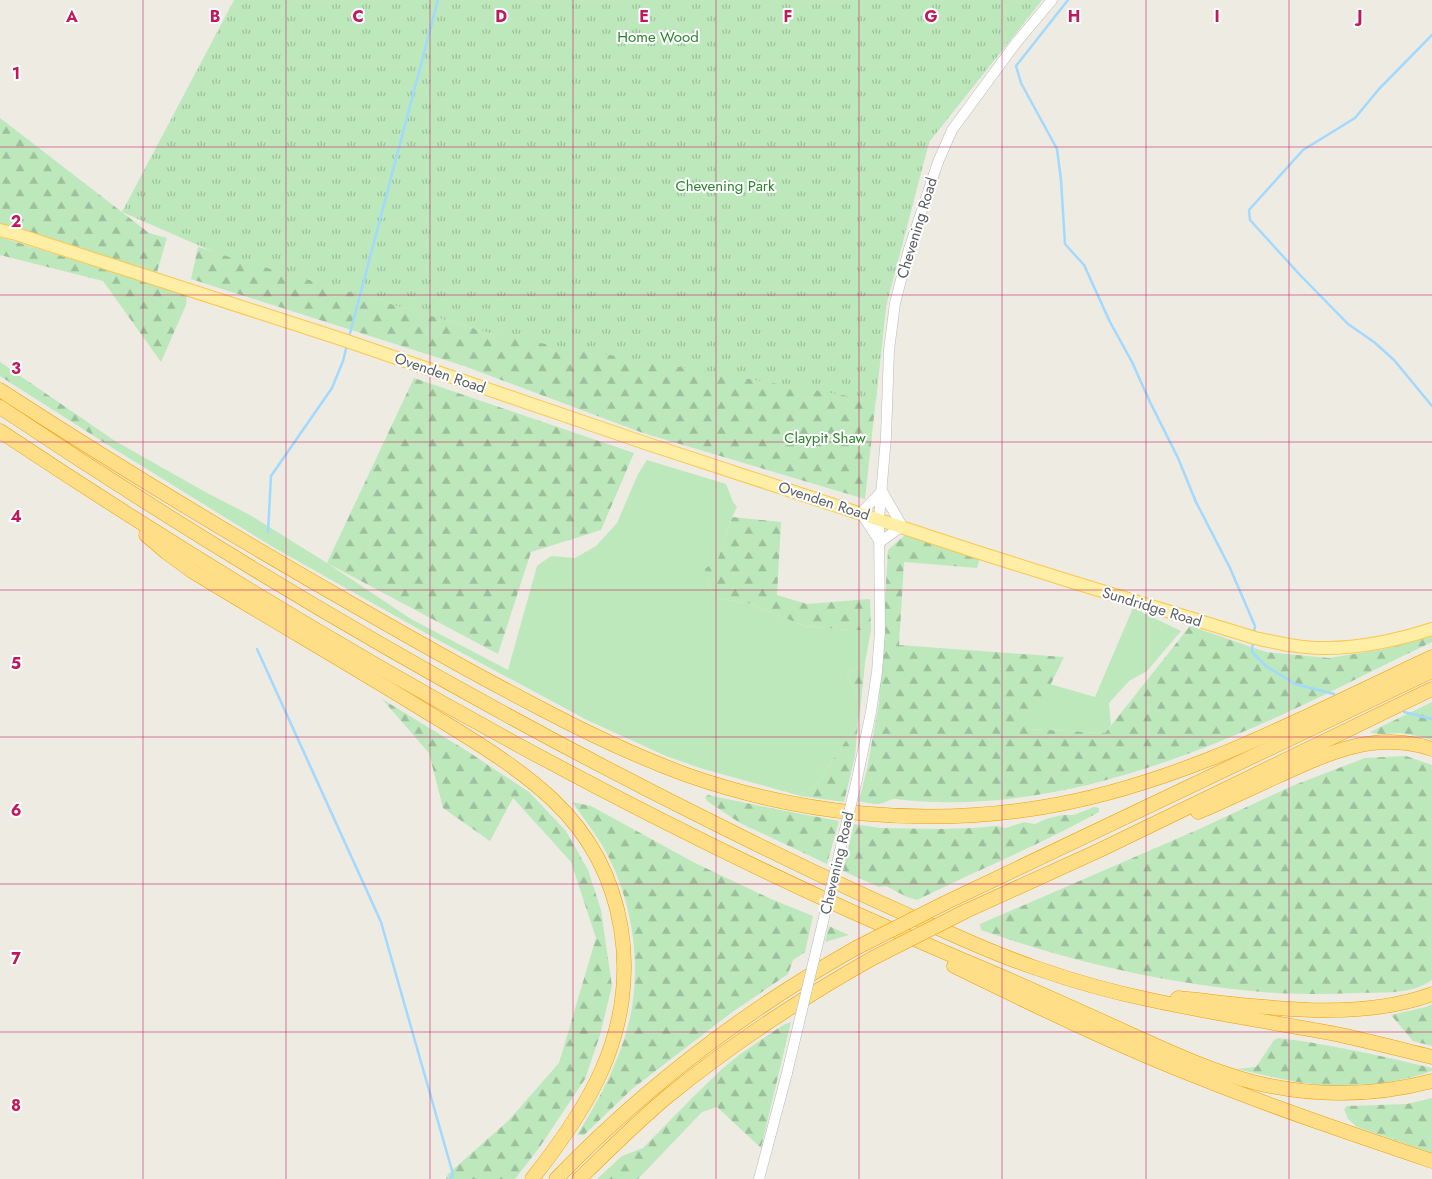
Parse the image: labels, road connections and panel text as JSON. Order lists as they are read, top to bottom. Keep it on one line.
{"streets":{"main road":["Ovenden Road","Sundridge Road"],"street":["Chevening Road"]},"crossings":[["Chevening Road","Ovenden Road"],["Chevening Road","Sundridge Road"],["Ovenden Road","Sundridge Road"]],"parks":["Home Wood","Chevening Park","Claypit Shaw"],"grid":{"columns":["A","B","C","D","E","F","G","H","I","J"],"rows":["1","2","3","4","5","6","7","8"]}}
